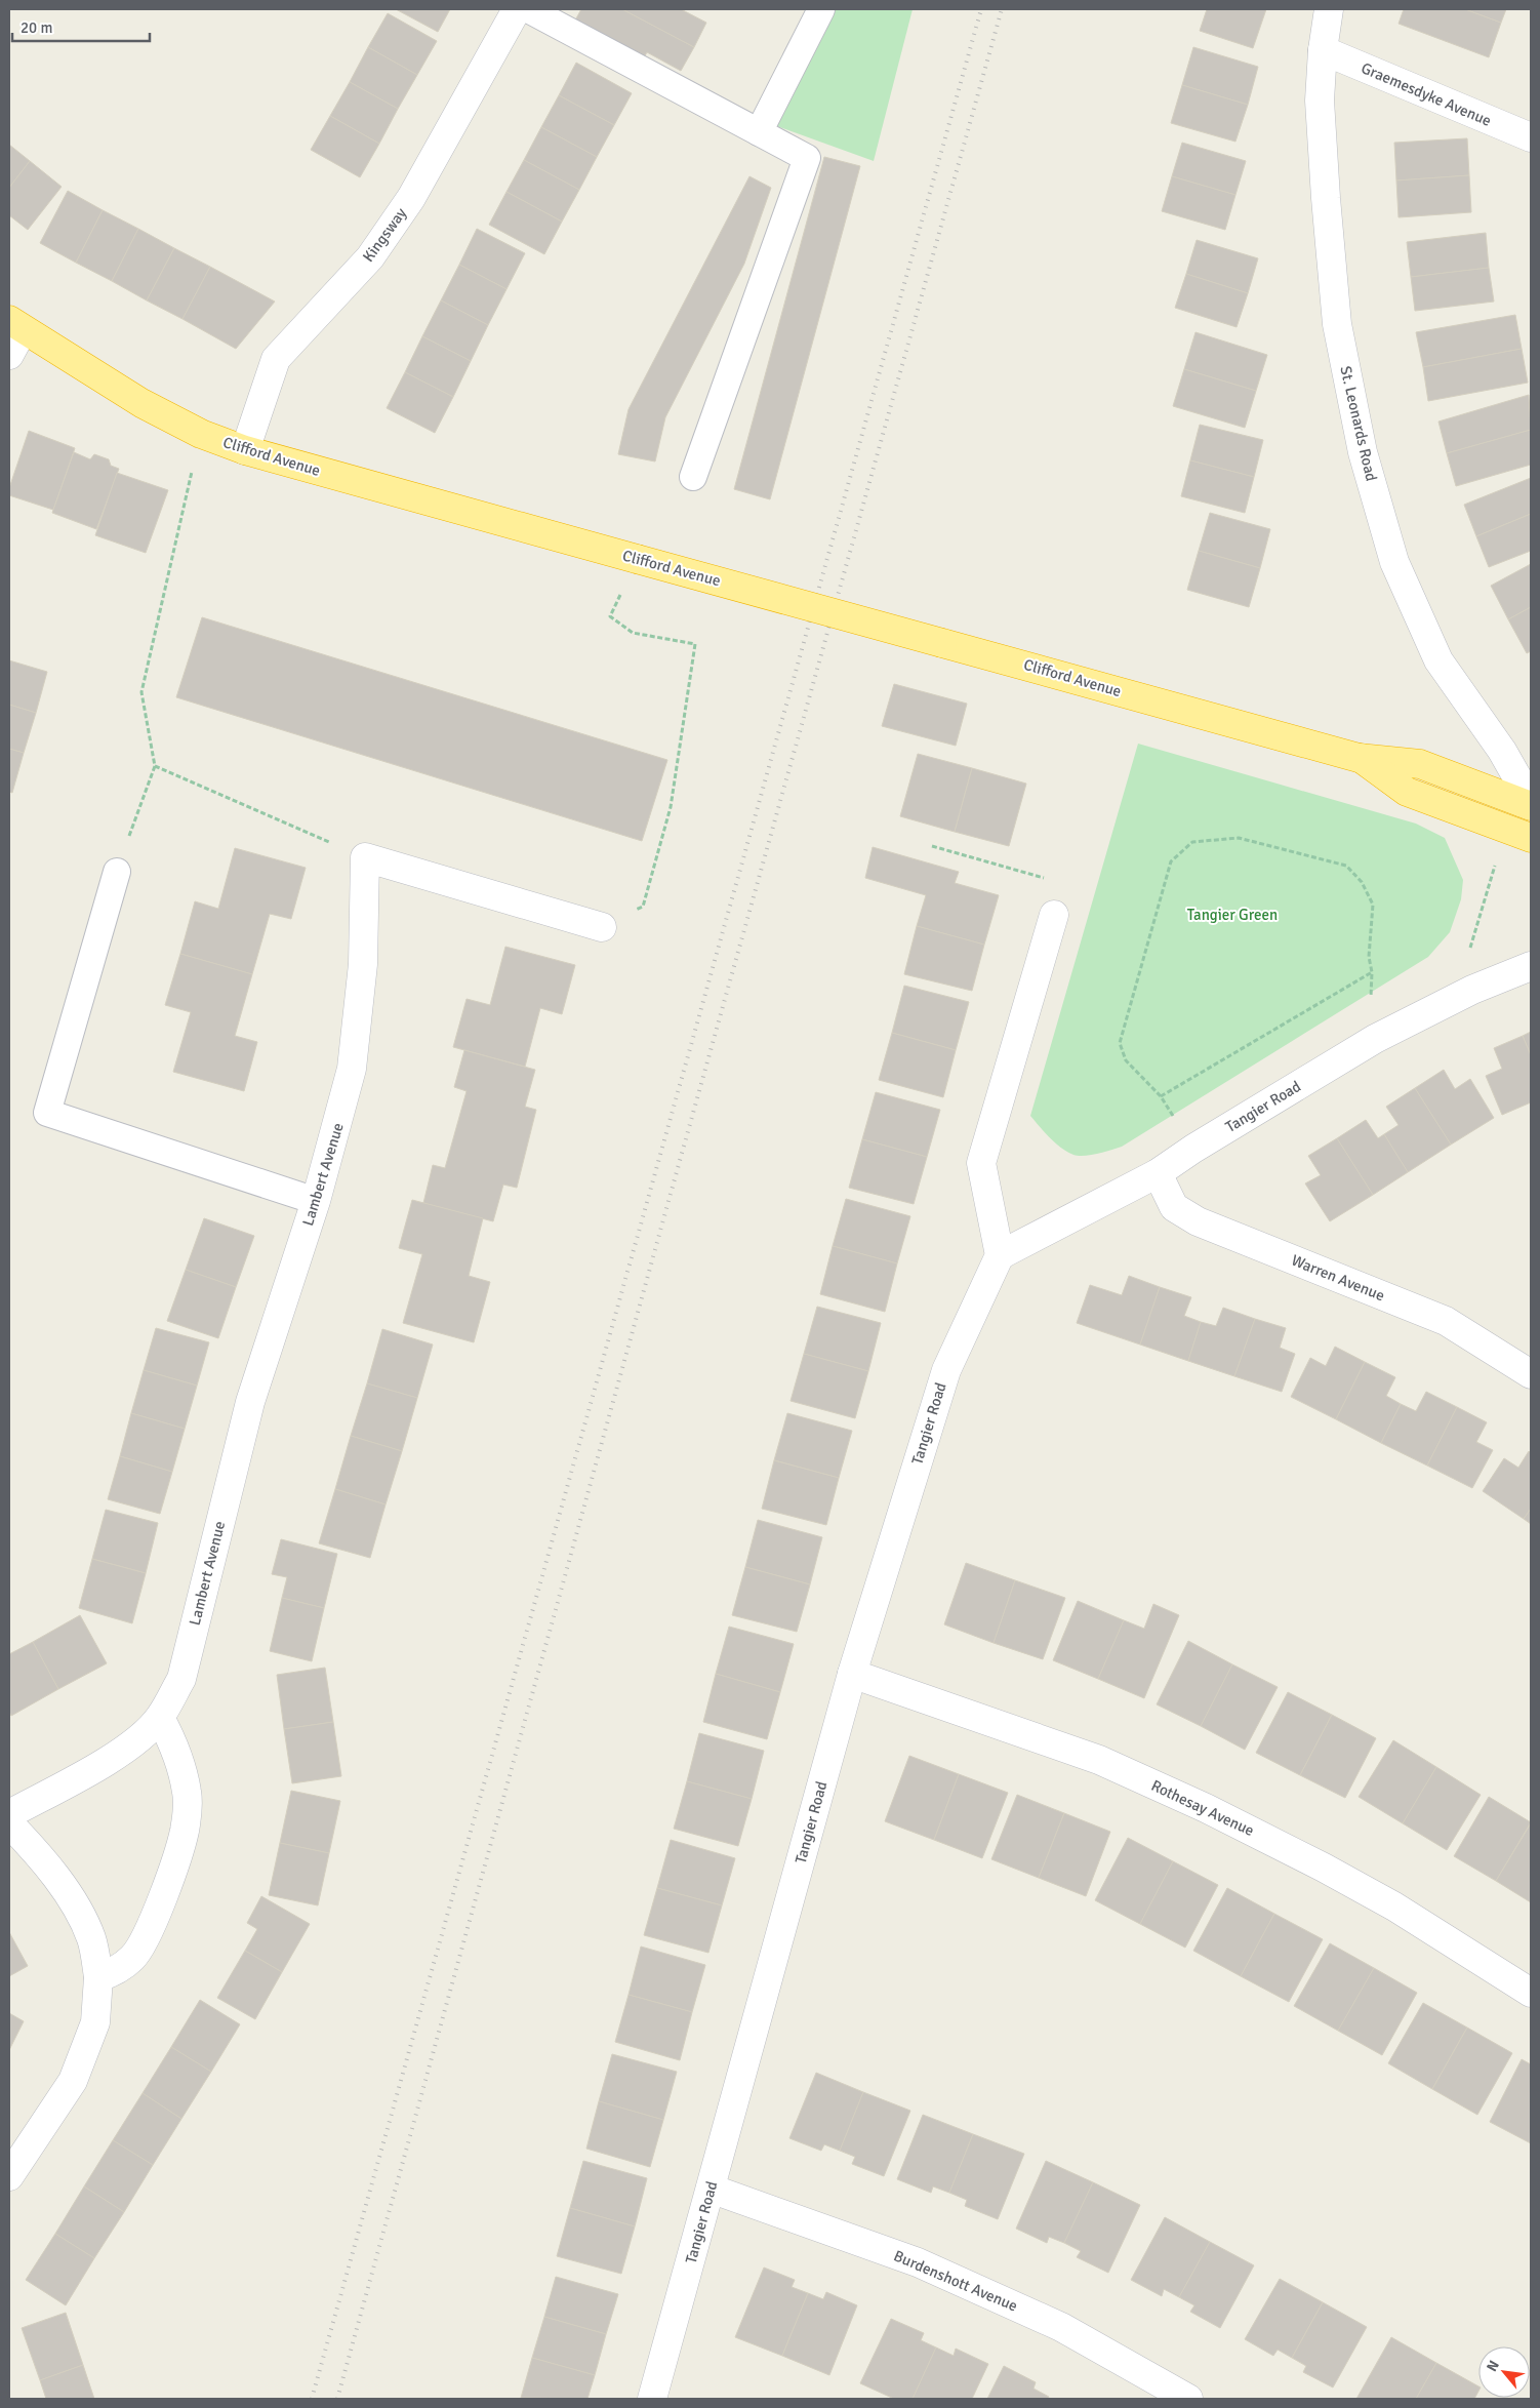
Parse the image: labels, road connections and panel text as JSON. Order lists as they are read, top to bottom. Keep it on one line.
{"streets":{"highway":["Clifford Avenue"],"street":["Graemesdyke Avenue","Kingsway","St. Leonards Road","Tangier Road","Lambert Avenue","Warren Avenue","Rothesay Avenue","Burdenshott Avenue"]},"crossings":[["Graemesdyke Avenue","St. Leonards Road"],["Kingsway","Clifford Avenue"],["St. Leonards Road","Clifford Avenue"],["Tangier Road","Warren Avenue"],["Tangier Road","Rothesay Avenue"],["Tangier Road","Burdenshott Avenue"]],"parks":["Tangier Green"],"scale_bar":"20 m","north":"top left"}
